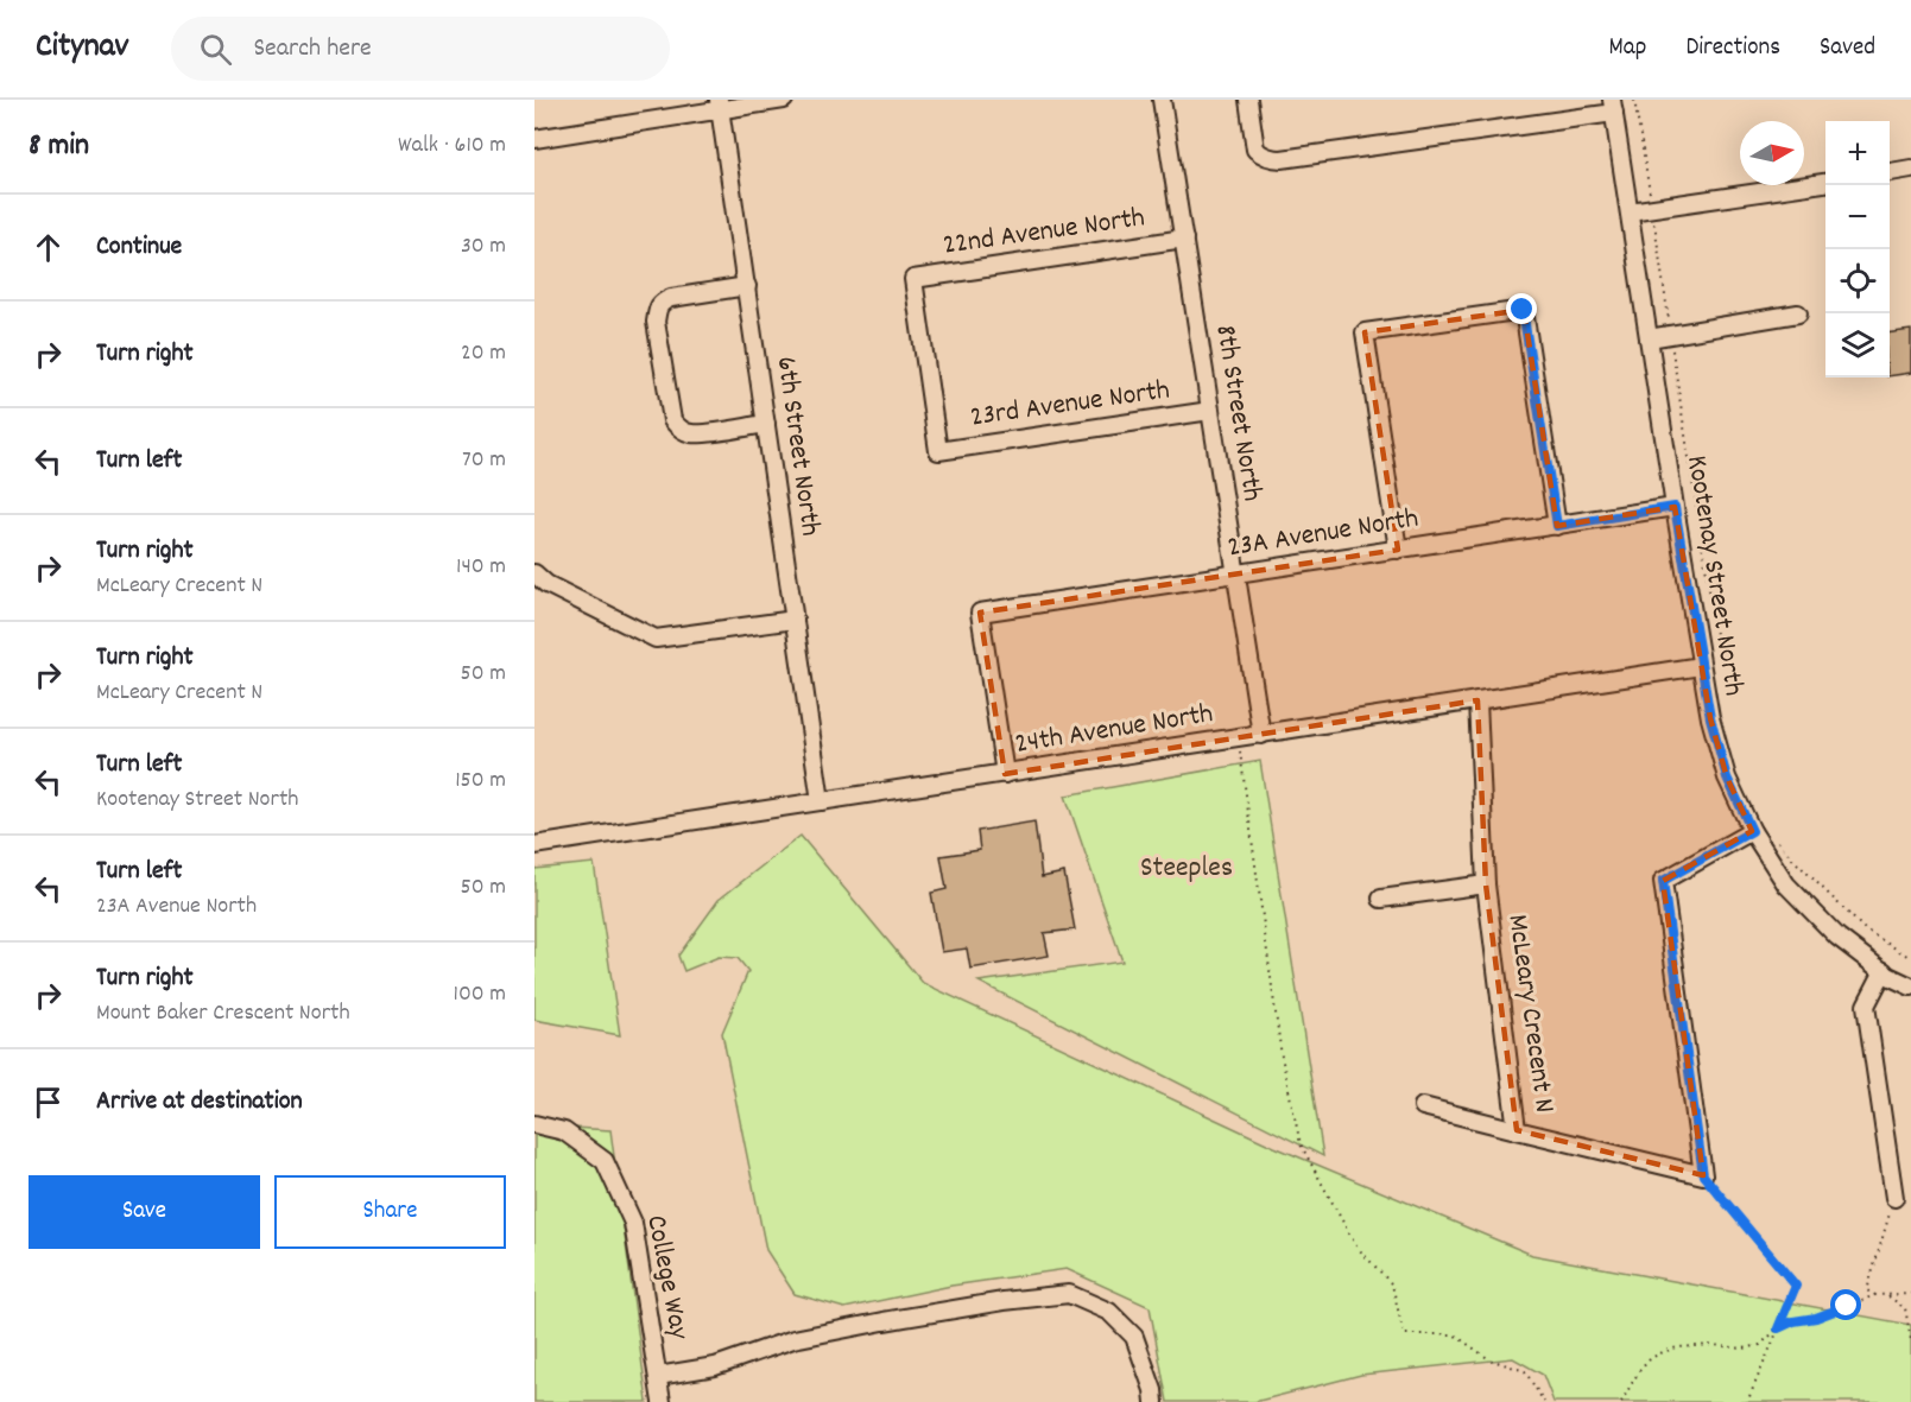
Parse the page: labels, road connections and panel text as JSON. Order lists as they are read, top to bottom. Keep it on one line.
{"streets":{"street":["22nd Avenue North","23rd Avenue North","8th Street North","6th Street North","23A Avenue North","Kootenay Street North","24th Avenue North","McLeary Crecent N","College Way"]},"crossings":[["22nd Avenue North","23rd Avenue North"],["22nd Avenue North","8th Street North"],["23rd Avenue North","8th Street North"],["8th Street North","23A Avenue North"],["8th Street North","24th Avenue North"],["6th Street North","24th Avenue North"],["23A Avenue North","Kootenay Street North"],["23A Avenue North","24th Avenue North"],["Kootenay Street North","24th Avenue North"],["24th Avenue North","McLeary Crecent N"]],"parks":["Steeples"],"north":"right","page":{"header":"Citynav","search":"Search here","nav":["Map","Directions","Saved"],"heading":["8 min","Walk · 610 m"],"map_buttons":["+","−"],"list":[["Continue","30 m"],["Turn right","20 m"],["Turn left","70 m"],["Turn right","McLeary Crecent N","140 m"],["Turn right","McLeary Crecent N","50 m"],["Turn left","Kootenay Street North","150 m"],["Turn left","23A Avenue North","50 m"],["Turn right","Mount Baker Crescent North","100 m"],"Arrive at destination"],"buttons":["Save","Share"]}}
